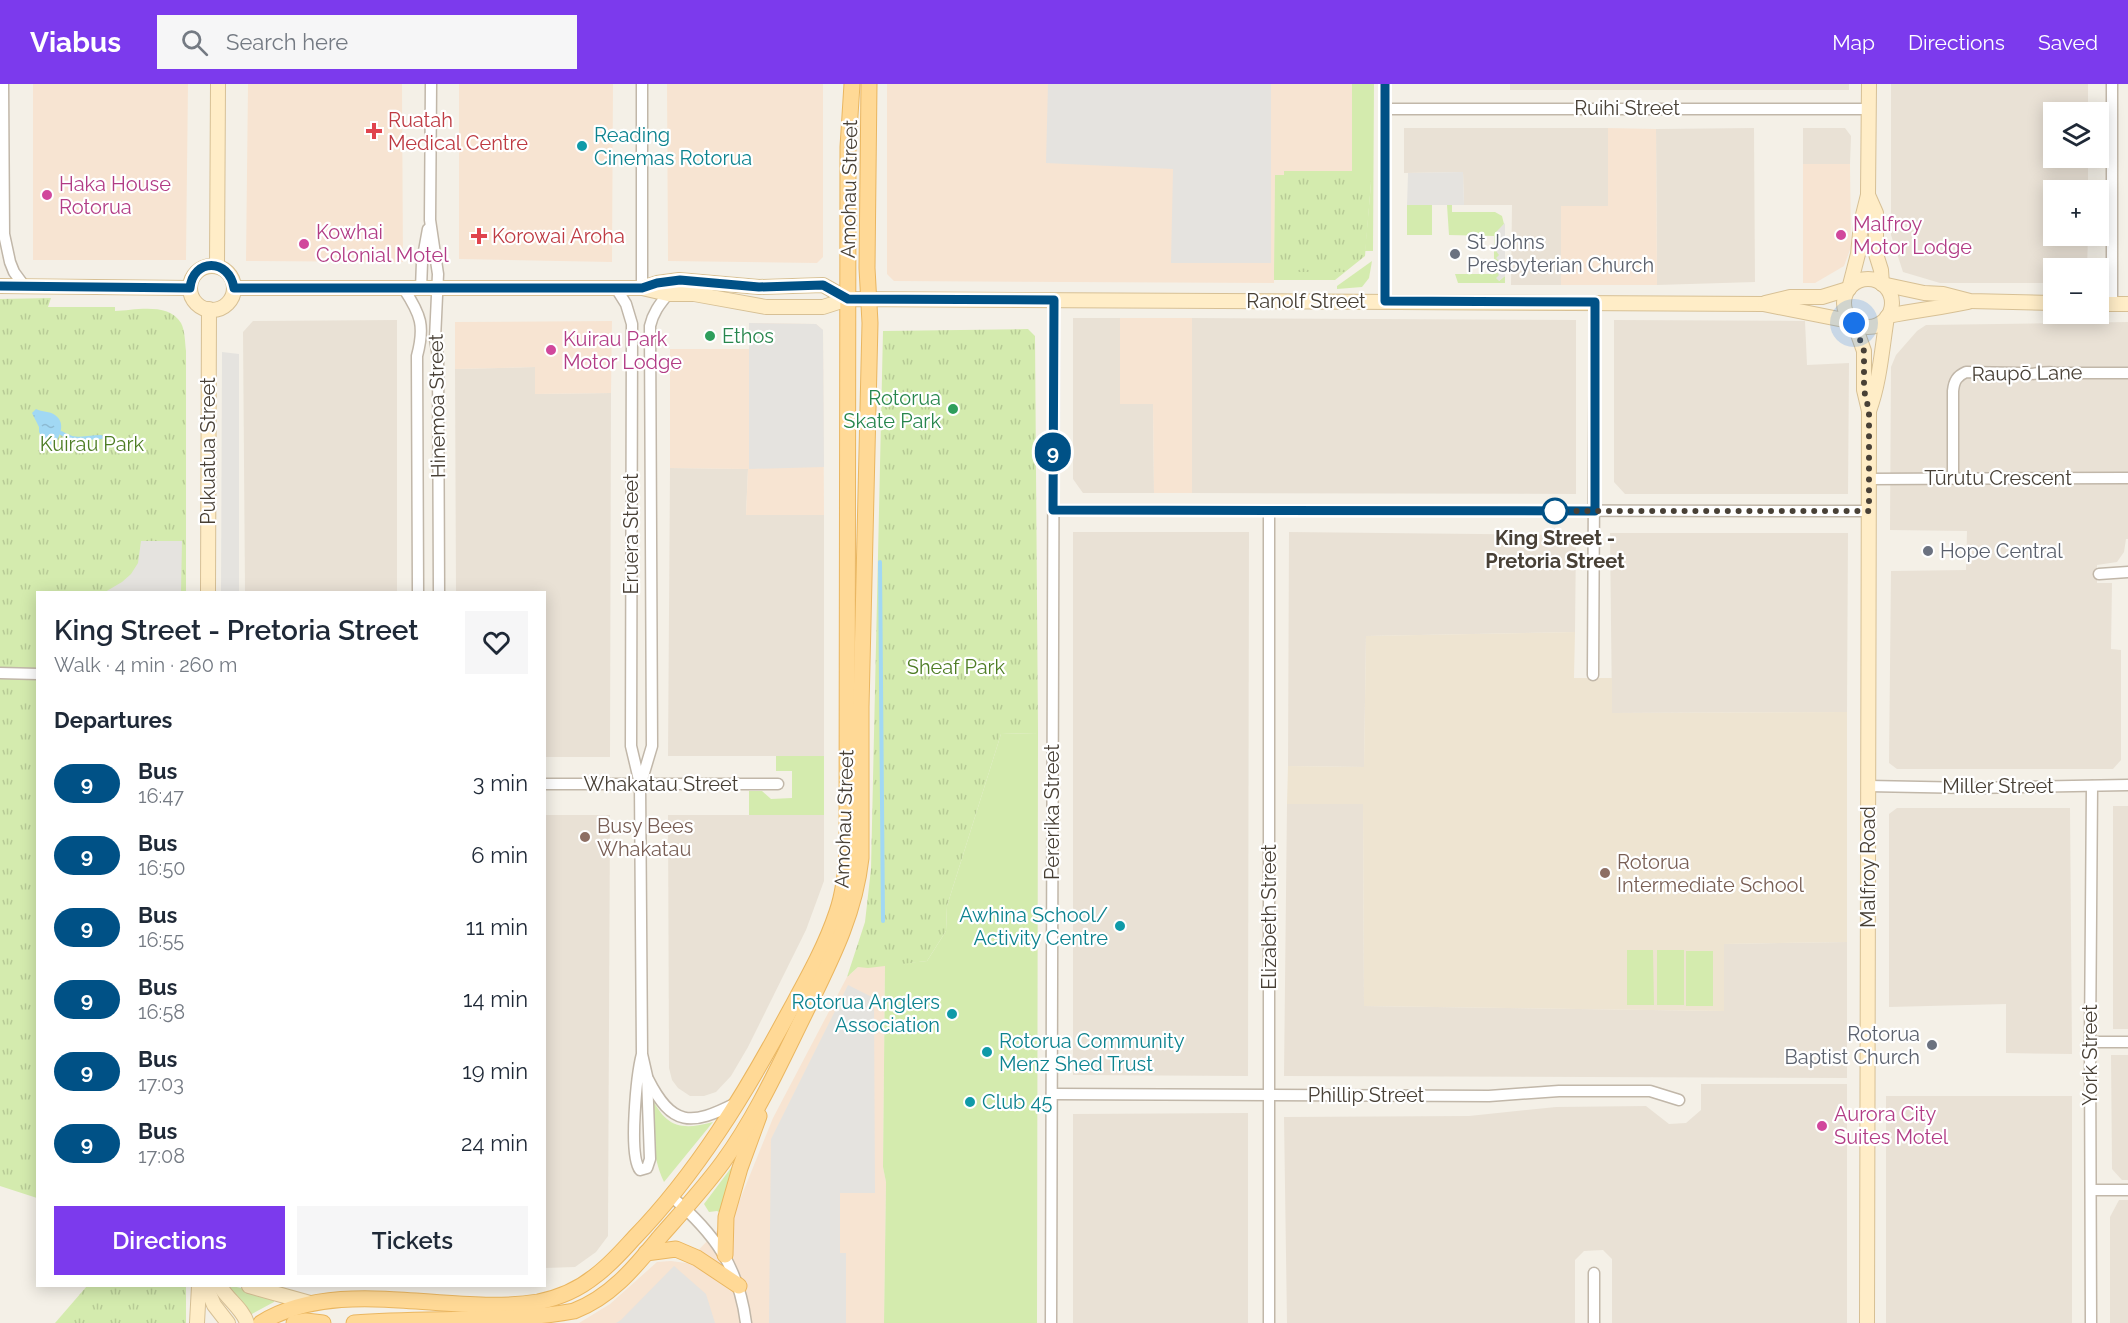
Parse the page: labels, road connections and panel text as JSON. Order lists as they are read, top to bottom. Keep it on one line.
{"streets":{"main road":["Amohau Street","Ranolf Street","Pukuatua Street","Malfroy Road"],"street":["Ruihi Street","Raupō Lane","Hinemoa Street","Tūrutu Crescent","Eruera Street","Whakatau Street","Miller Street","Pererika Street","Elizabeth Street","York Street","Phillip Street"]},"crossings":[["Amohau Street","Ranolf Street"],["Amohau Street","Eruera Street"],["Ranolf Street","Hinemoa Street"],["Ranolf Street","Pukuatua Street"],["Ranolf Street","Eruera Street"],["Ranolf Street","Pererika Street"],["Ranolf Street","Malfroy Road"],["Raupō Lane","Tūrutu Crescent"],["Tūrutu Crescent","Malfroy Road"],["Eruera Street","Whakatau Street"],["Miller Street","Malfroy Road"],["Miller Street","York Street"],["Pererika Street","Phillip Street"],["Elizabeth Street","Phillip Street"]],"parks":["Kuirau Park","Sheaf Park"],"places":{"health":["Ruatah Medical Centre","Korowai Aroha"],"other":["Reading Cinemas Rotorua","Haka House Rotorua","Malfroy Motor Lodge","Kowhai Colonial Motel","St Johns Presbyterian Church","Ethos","Kuirau Park Motor Lodge","Rotorua Skate Park","King Street - Pretoria Street","Hope Central","Busy Bees Whakatau","Rotorua Intermediate School","Awhina School/ Activity Centre","Rotorua Anglers Association","Rotorua Baptist Church","Rotorua Community Menz Shed Trust","Club 45","Aurora City Suites Motel"]},"lines":["bus line 9"],"page":{"header":"Viabus","search":"Search here","nav":["Map","Directions","Saved"],"on_map":"9","map_buttons":["+","−"],"heading":[["King Street - Pretoria Street","Walk · 4 min · 260 m"],"Departures"],"list":[{"mark":"9","name":"Bus","note":"16:47","value":"3 min"},{"mark":"9","name":"Bus","note":"16:50","value":"6 min"},{"mark":"9","name":"Bus","note":"16:55","value":"11 min"},{"mark":"9","name":"Bus","note":"16:58","value":"14 min"},{"mark":"9","name":"Bus","note":"17:03","value":"19 min"},{"mark":"9","name":"Bus","note":"17:08","value":"24 min"}],"buttons":["Directions","Tickets"]}}
